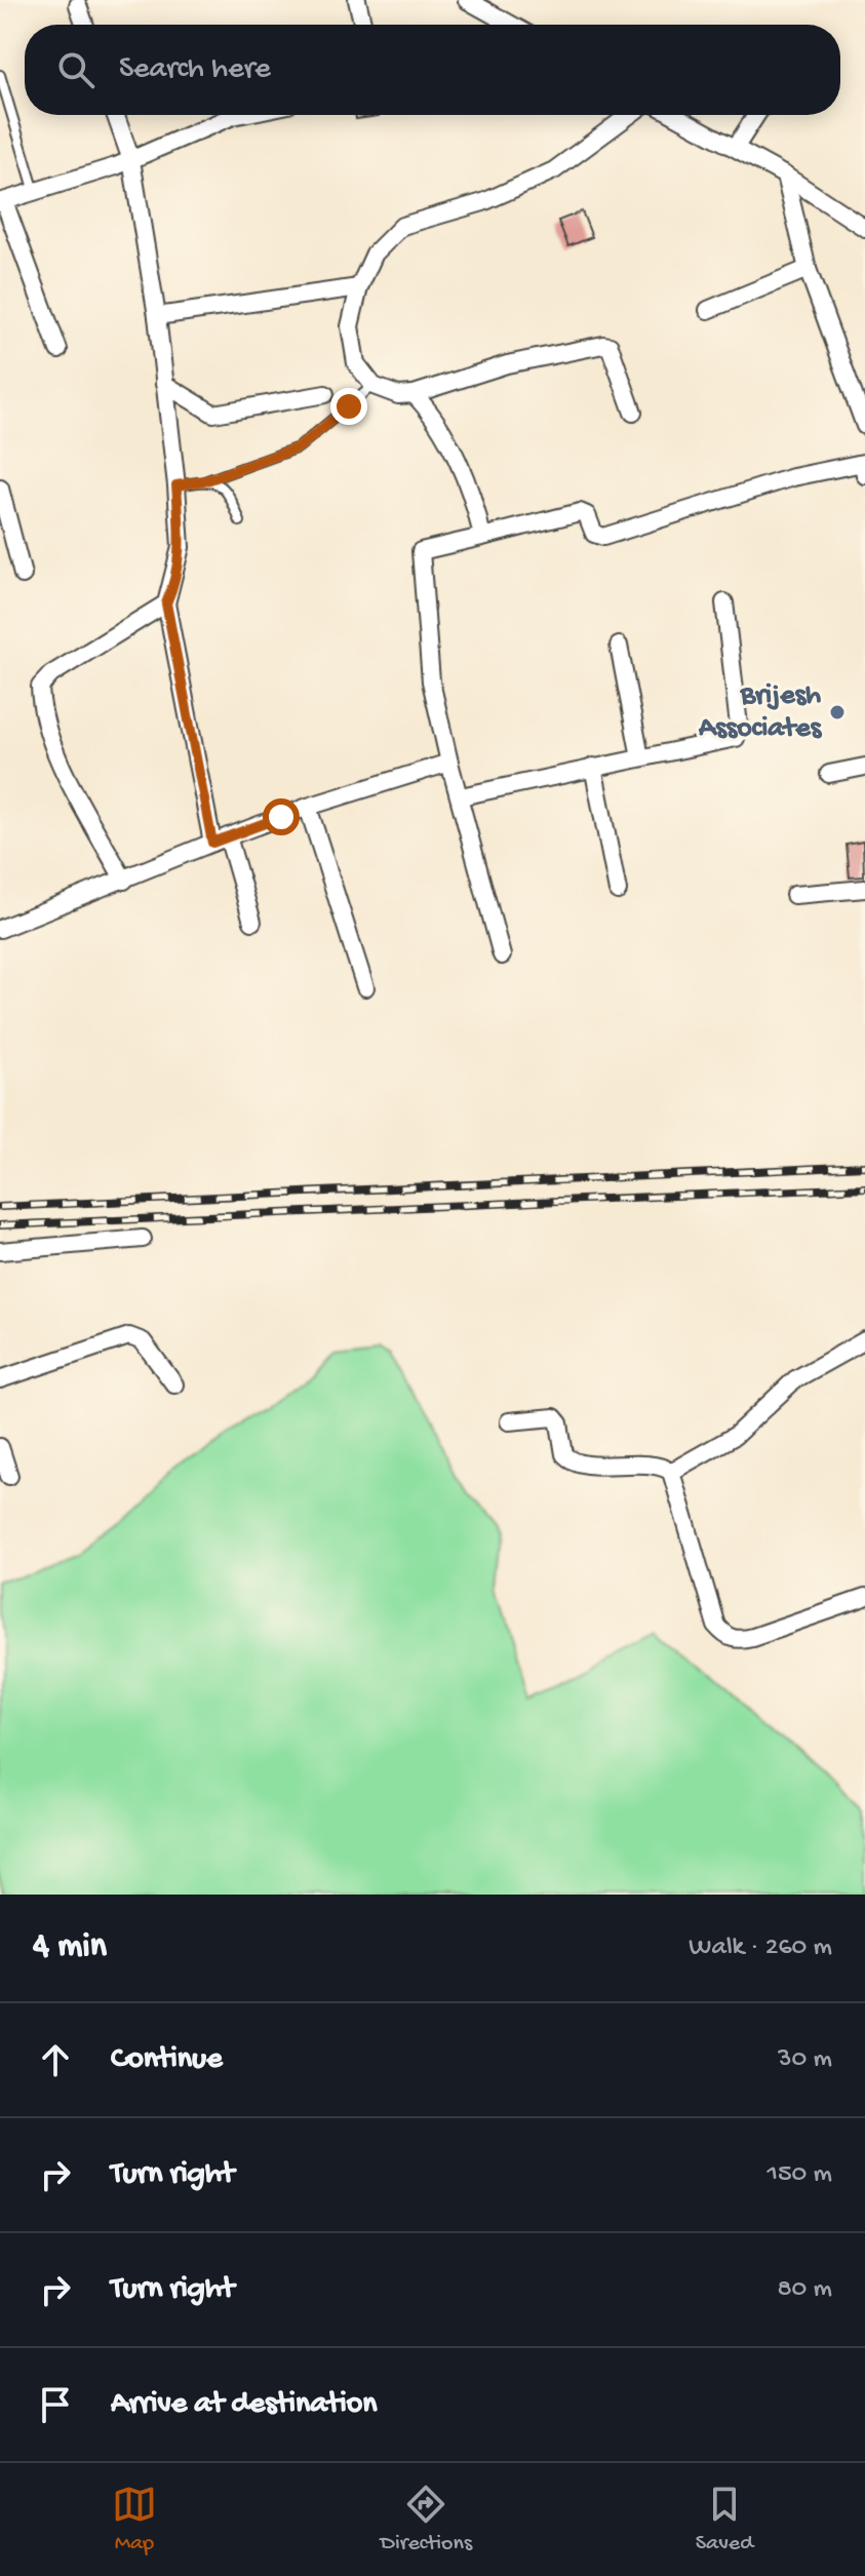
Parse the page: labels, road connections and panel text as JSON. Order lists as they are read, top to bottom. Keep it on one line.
{"places":["Brijesh Associates"],"page":{"search":"Search here","heading":["4 min","Walk · 260 m"],"list":[["Continue","30 m"],["Turn right","150 m"],["Turn right","80 m"],"Arrive at destination"],"nav":["Map","Directions","Saved"]}}
